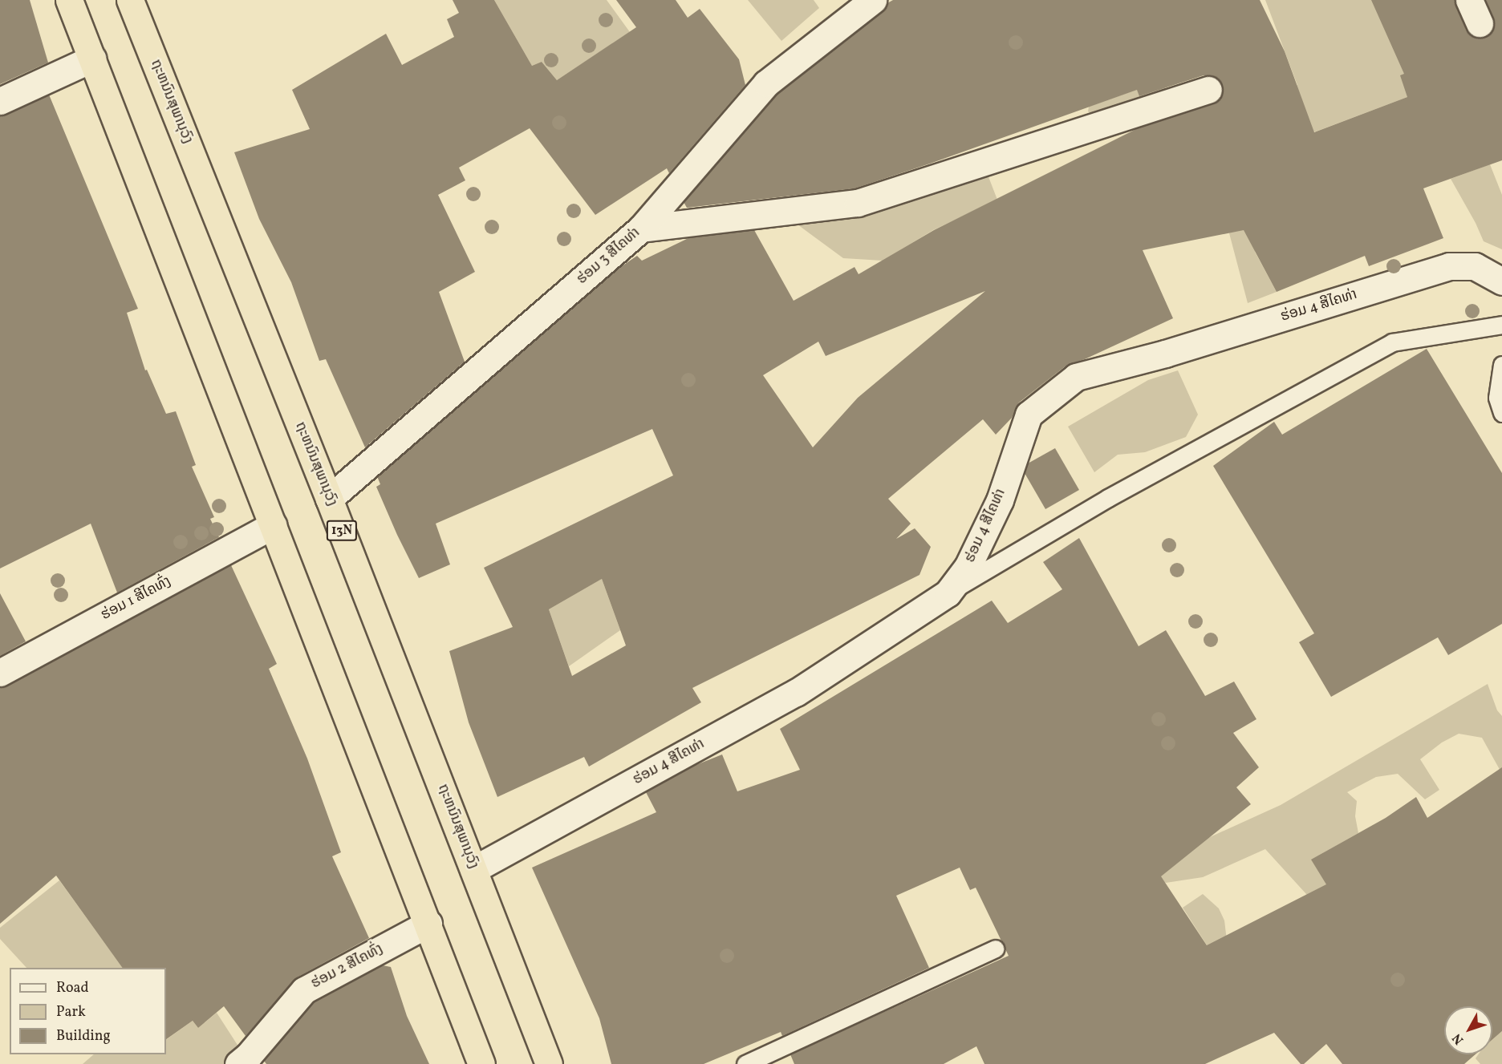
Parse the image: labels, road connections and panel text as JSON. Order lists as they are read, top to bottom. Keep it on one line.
{"streets":{"highway":["ຖະຫນົນສຸພານຸວົງ","13N"],"street":["ຮ່ອມ 3 ສີໄຄທ່າ","ຮ່ອມ 4 ສີໄຄທ່າ","ຮ່ອມ 1 ສີໄຄທົ່ງ","ຮ່ອມ 2 ສີໄຄທົ່ງ"]},"crossings":[["ຖະຫນົນສຸພານຸວົງ","ຮ່ອມ 3 ສີໄຄທ່າ"],["ຖະຫນົນສຸພານຸວົງ","ຮ່ອມ 4 ສີໄຄທ່າ"]],"legend":["Road","Park","Building"],"north":"bottom left"}
